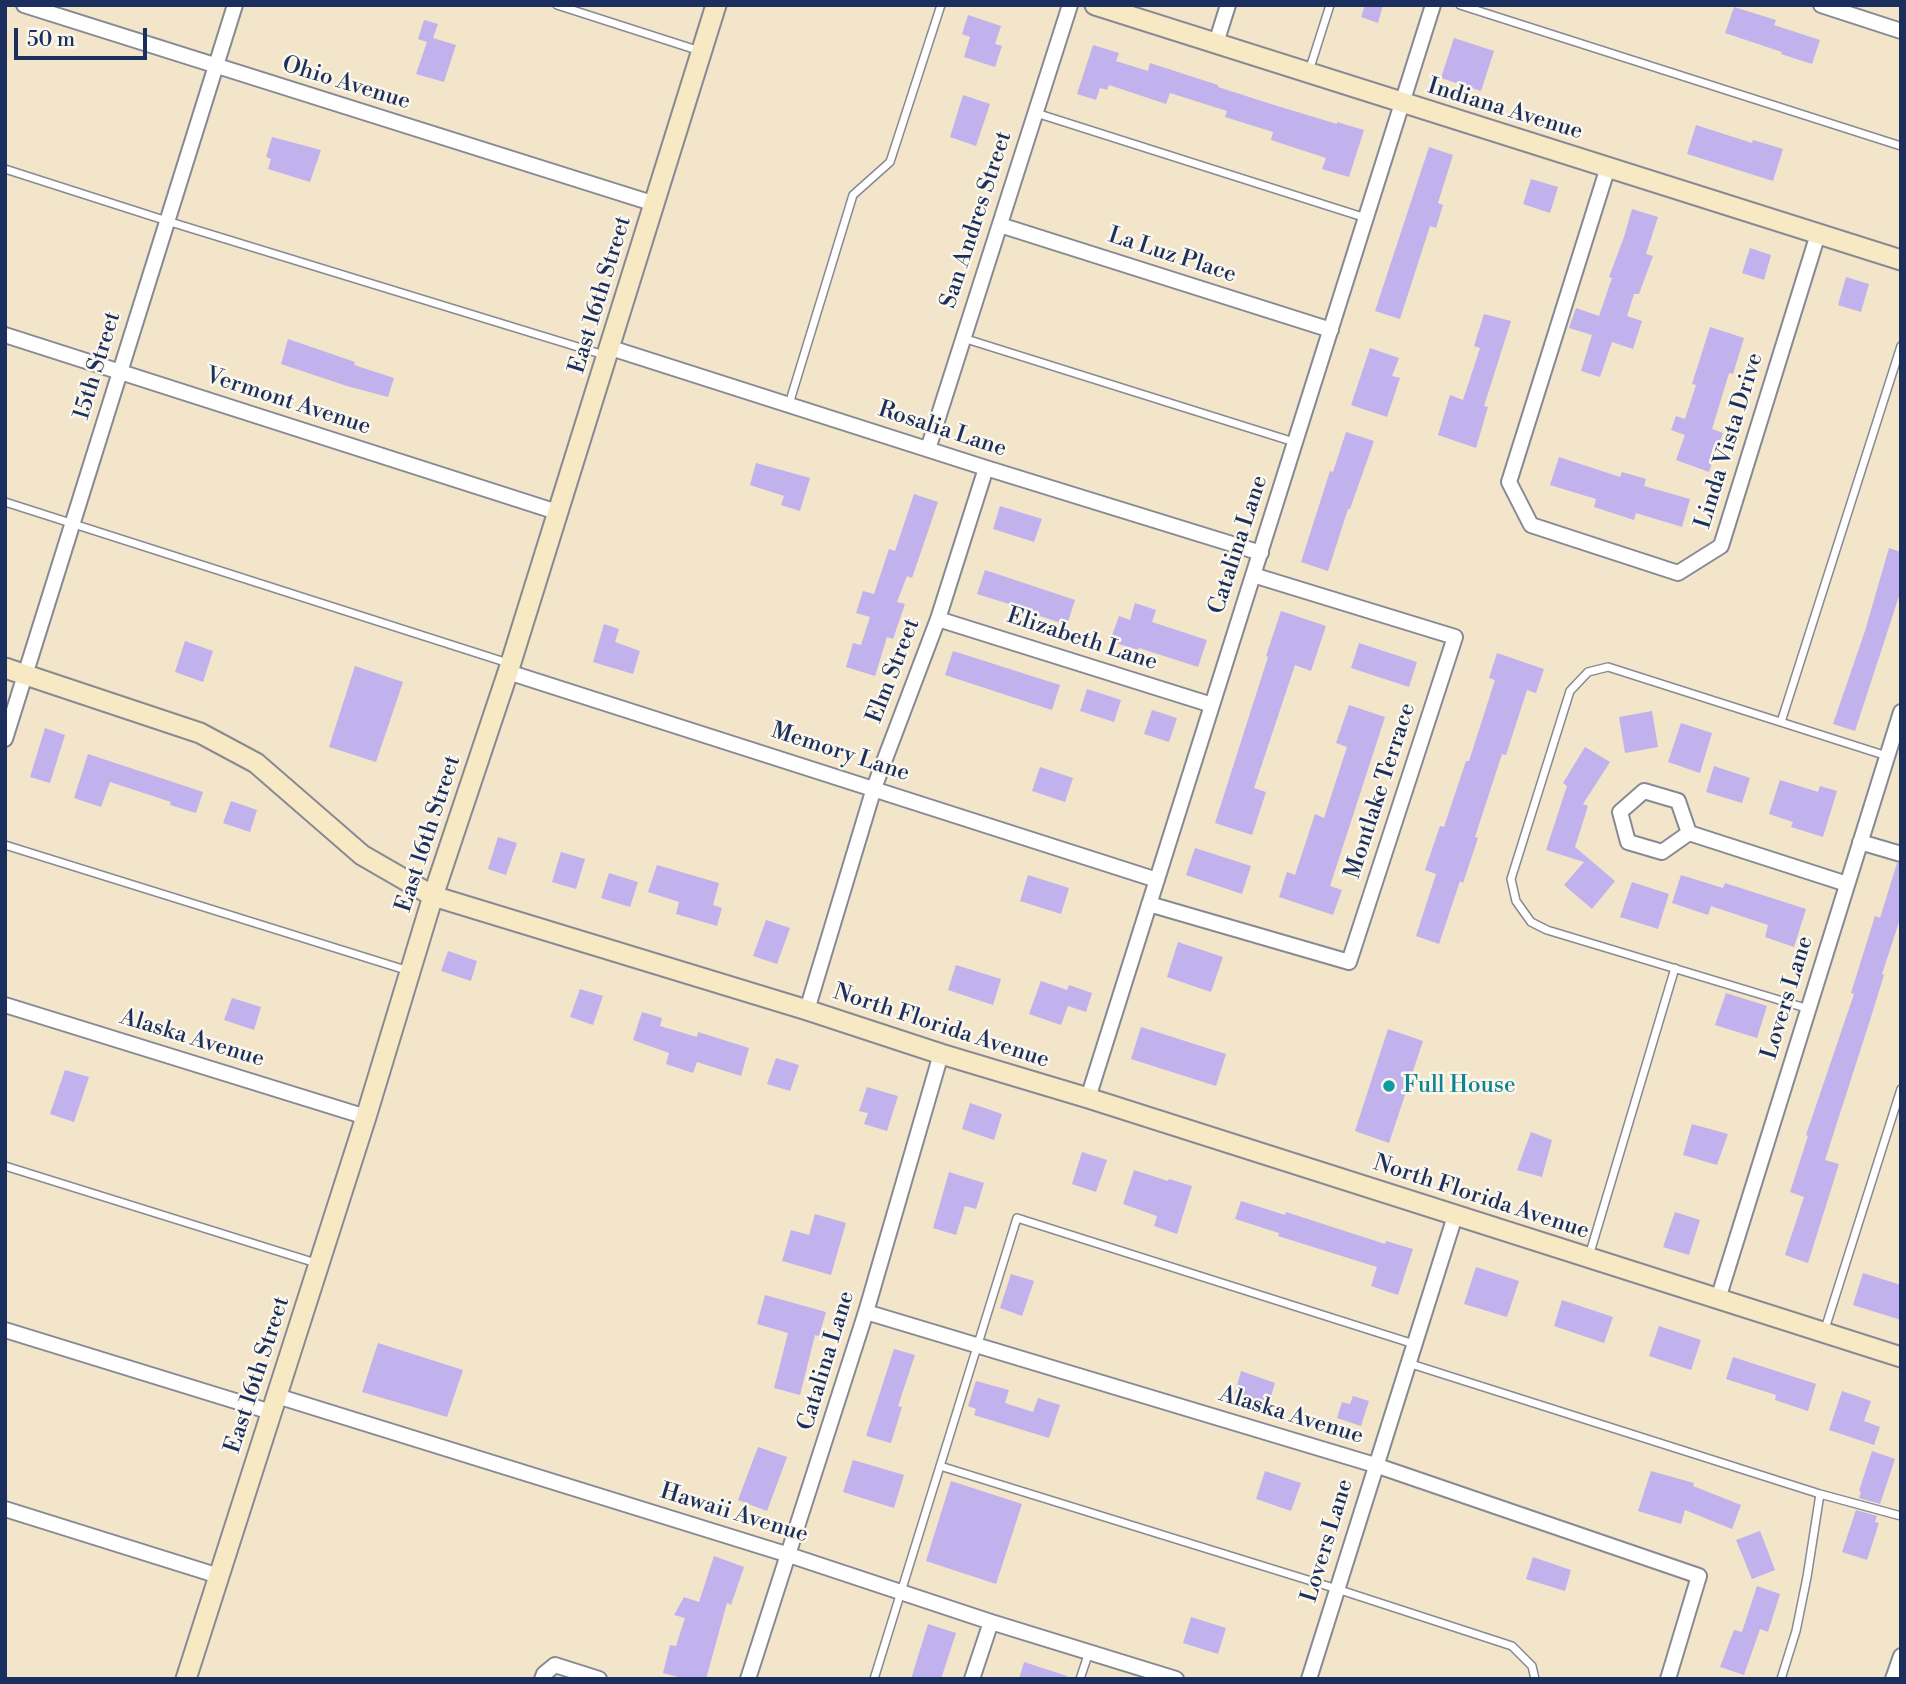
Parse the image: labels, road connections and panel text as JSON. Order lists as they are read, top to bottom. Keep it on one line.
{"streets":{"street":["Ohio Avenue","Indiana Avenue","San Andres Street","La Luz Place","East 16th Street","15th Street","Vermont Avenue","Rosalia Lane","Linda Vista Drive","Catalina Lane","Elizabeth Lane","Elm Street","Memory Lane","Montlake Terrace","Lovers Lane","North Florida Avenue","Alaska Avenue","Hawaii Avenue"]},"crossings":[["Ohio Avenue","East 16th Street"],["Ohio Avenue","15th Street"],["Indiana Avenue","Linda Vista Drive"],["Indiana Avenue","Catalina Lane"],["San Andres Street","La Luz Place"],["San Andres Street","Rosalia Lane"],["La Luz Place","Catalina Lane"],["East 16th Street","Vermont Avenue"],["East 16th Street","Rosalia Lane"],["East 16th Street","Memory Lane"],["East 16th Street","North Florida Avenue"],["East 16th Street","Alaska Avenue"],["East 16th Street","Hawaii Avenue"],["15th Street","Vermont Avenue"],["15th Street","North Florida Avenue"],["Rosalia Lane","Catalina Lane"],["Rosalia Lane","Elm Street"],["Catalina Lane","Elizabeth Lane"],["Catalina Lane","Memory Lane"],["Catalina Lane","Montlake Terrace"],["Catalina Lane","North Florida Avenue"],["Catalina Lane","Alaska Avenue"],["Catalina Lane","Hawaii Avenue"],["Elizabeth Lane","Elm Street"],["Elm Street","Memory Lane"],["Elm Street","North Florida Avenue"],["Lovers Lane","North Florida Avenue"],["Lovers Lane","Alaska Avenue"]],"places":["Full House"],"scale_bar":"50 m"}
